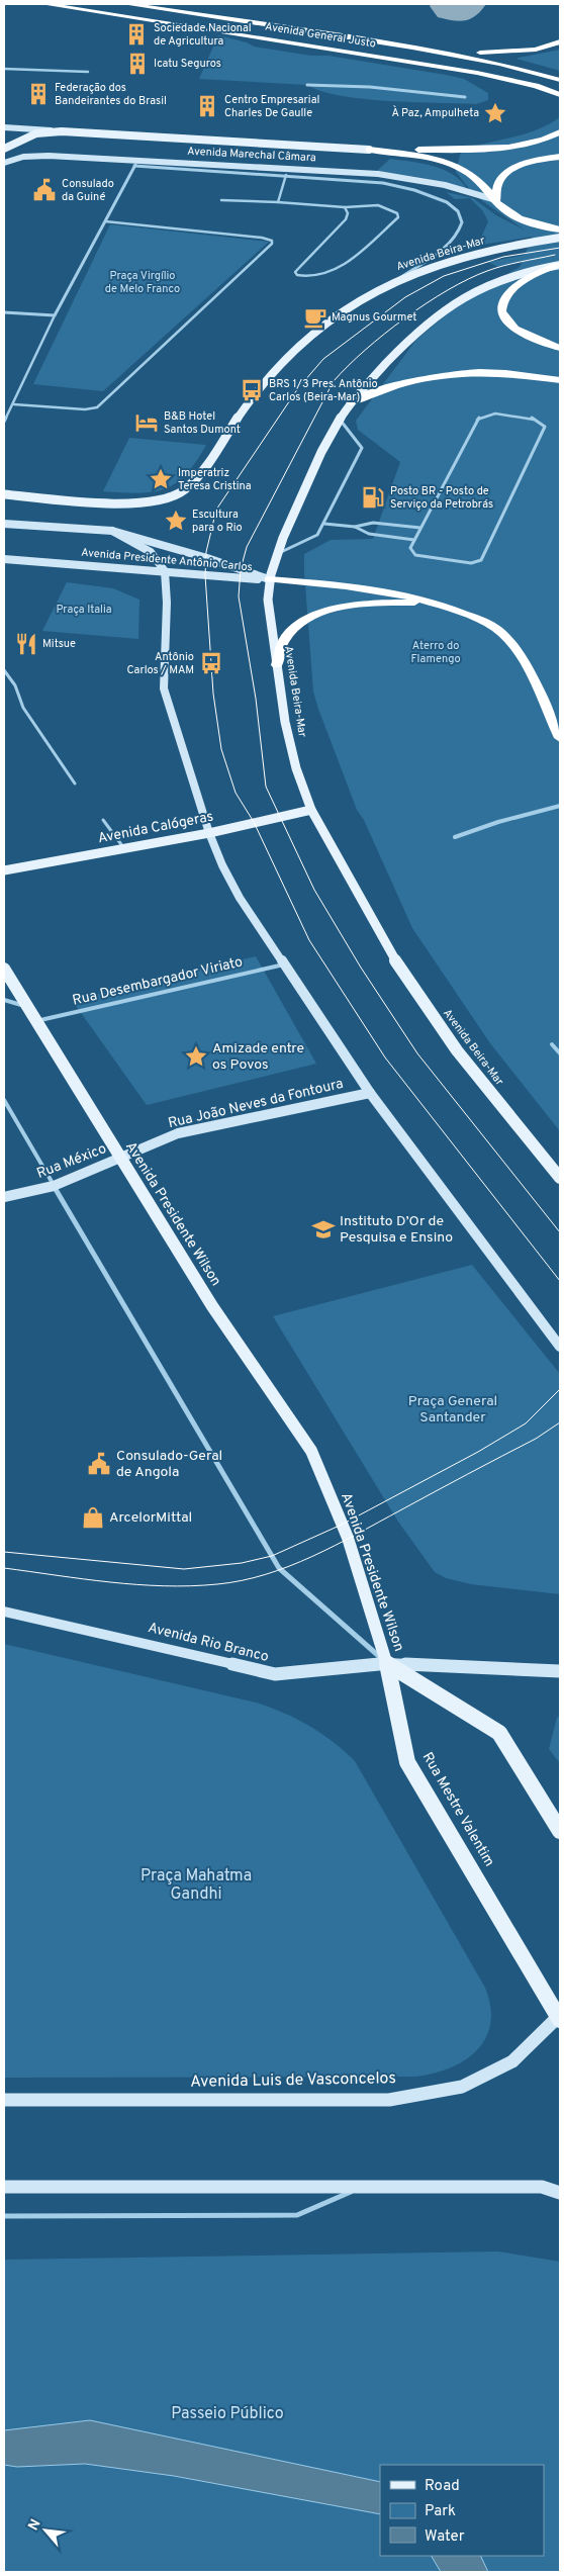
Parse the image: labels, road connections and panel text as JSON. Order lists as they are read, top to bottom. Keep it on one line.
{"streets":{"highway":["Avenida General Justo"],"main road":["Avenida Marechal Câmara","Avenida Beira-Mar","Avenida Calógeras","Avenida Presidente Wilson","Rua Mestre Valentim"],"street":["Avenida Presidente Antônio Carlos","Rua João Neves da Fontoura","Rua México","Avenida Rio Branco","Avenida Luis de Vasconcelos"],"lane":["Rua Desembargador Viriato"]},"crossings":[["Avenida Marechal Câmara","Avenida Beira-Mar"],["Avenida Beira-Mar","Avenida Presidente Antônio Carlos"],["Avenida Beira-Mar","Avenida Calógeras"],["Rua Desembargador Viriato","Avenida Presidente Wilson"],["Rua João Neves da Fontoura","Rua México"],["Rua João Neves da Fontoura","Avenida Presidente Wilson"],["Rua México","Avenida Presidente Wilson"],["Avenida Presidente Wilson","Avenida Rio Branco"],["Avenida Presidente Wilson","Rua Mestre Valentim"],["Avenida Rio Branco","Rua Mestre Valentim"],["Rua Mestre Valentim","Avenida Luis de Vasconcelos"]],"parks":["Praça Virgílio de Melo Franco","Praça Italia","Aterro do Flamengo","Praça General Santander","Praça Mahatma Gandhi","Passeio Público"],"places":{"building":["Sociedade Nacional de Agricultura","Icatu Seguros","Federação dos Bandeirantes do Brasil","Centro Empresarial Charles De Gaulle"],"place":["À Paz, Ampulheta","Imperatriz Teresa Cristina","Escultura para o Rio","Amizade entre os Povos"],"public building":["Consulado da Guiné","Consulado-Geral de Angola"],"cafe":["Magnus Gourmet"],"bus stop":["BRS 1/3 Pres. Antônio Carlos (Beira-Mar)","Antônio Carlos / MAM"],"hotel":["B&B Hotel Santos Dumont"],"fuel station":["Posto BR - Posto de Serviço da Petrobrás"],"restaurant":["Mitsue"],"school or university":["Instituto D’Or de Pesquisa e Ensino"],"shop":["ArcelorMittal"]},"legend":["Road","Park","Water"],"north":"top left"}
